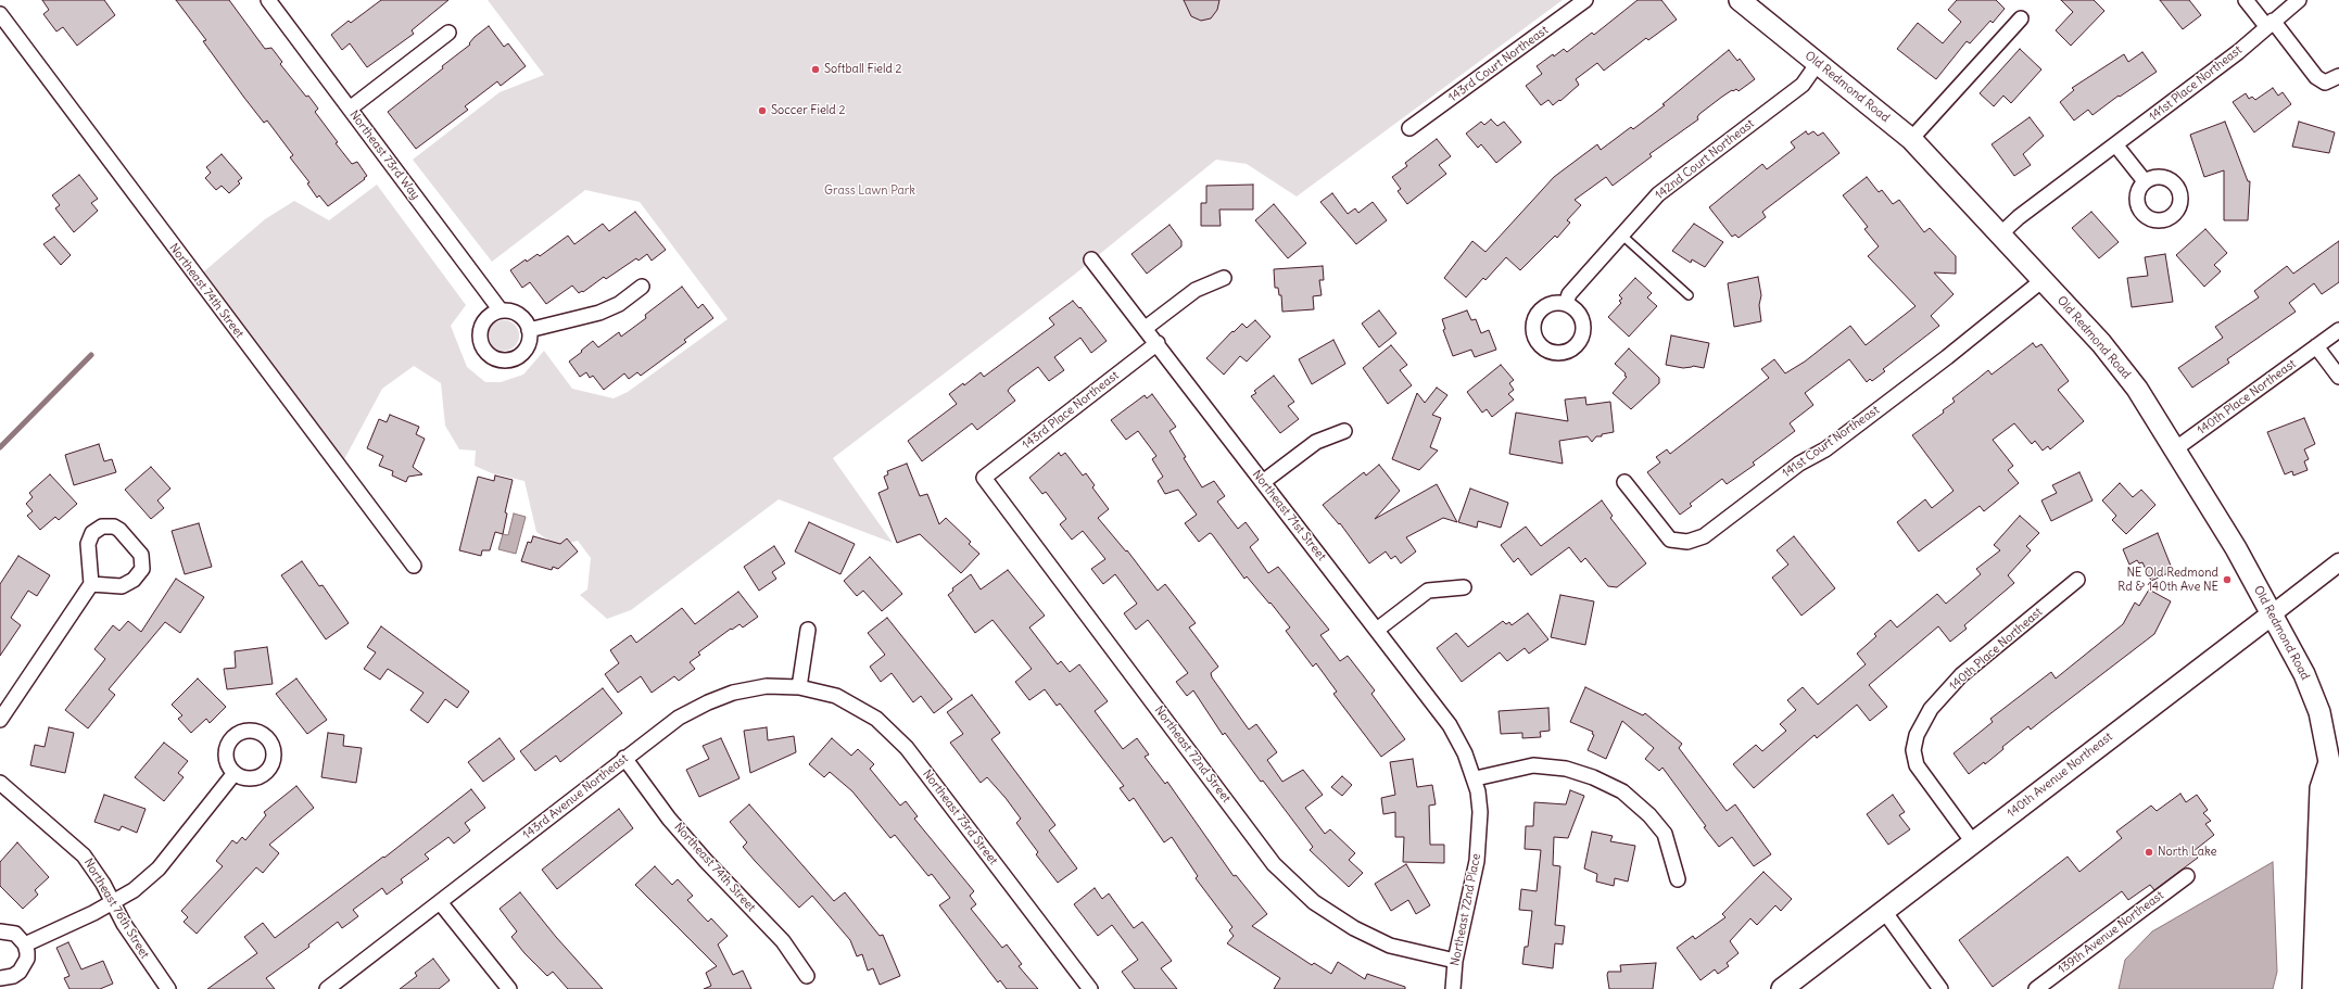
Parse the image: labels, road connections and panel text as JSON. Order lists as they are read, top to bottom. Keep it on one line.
{"streets":{"main road":["Old Redmond Road","140th Avenue Northeast"],"street":["143rd Court Northeast","141st Place Northeast","Northeast 73rd Way","142nd Court Northeast","Northeast 74th Street","140th Place Northeast","143rd Place Northeast","141st Court Northeast","Northeast 71st Street","Northeast 72nd Street","143rd Avenue Northeast","Northeast 73rd Street","Northeast 76th Street","Northeast 72nd Place","139th Avenue Northeast"]},"crossings":[["141st Place Northeast","Old Redmond Road"],["Old Redmond Road","142nd Court Northeast"],["Old Redmond Road","140th Place Northeast"],["Old Redmond Road","141st Court Northeast"],["Old Redmond Road","140th Avenue Northeast"],["Northeast 74th Street","143rd Avenue Northeast"],["140th Place Northeast","140th Avenue Northeast"],["143rd Place Northeast","Northeast 71st Street"],["143rd Place Northeast","Northeast 72nd Street"],["Northeast 71st Street","Northeast 72nd Place"],["Northeast 72nd Street","Northeast 72nd Place"],["143rd Avenue Northeast","Northeast 73rd Street"]],"parks":["Grass Lawn Park"],"places":["Softball Field 2","Soccer Field 2","NE Old Redmond Rd & 140th Ave NE","North Lake"]}
